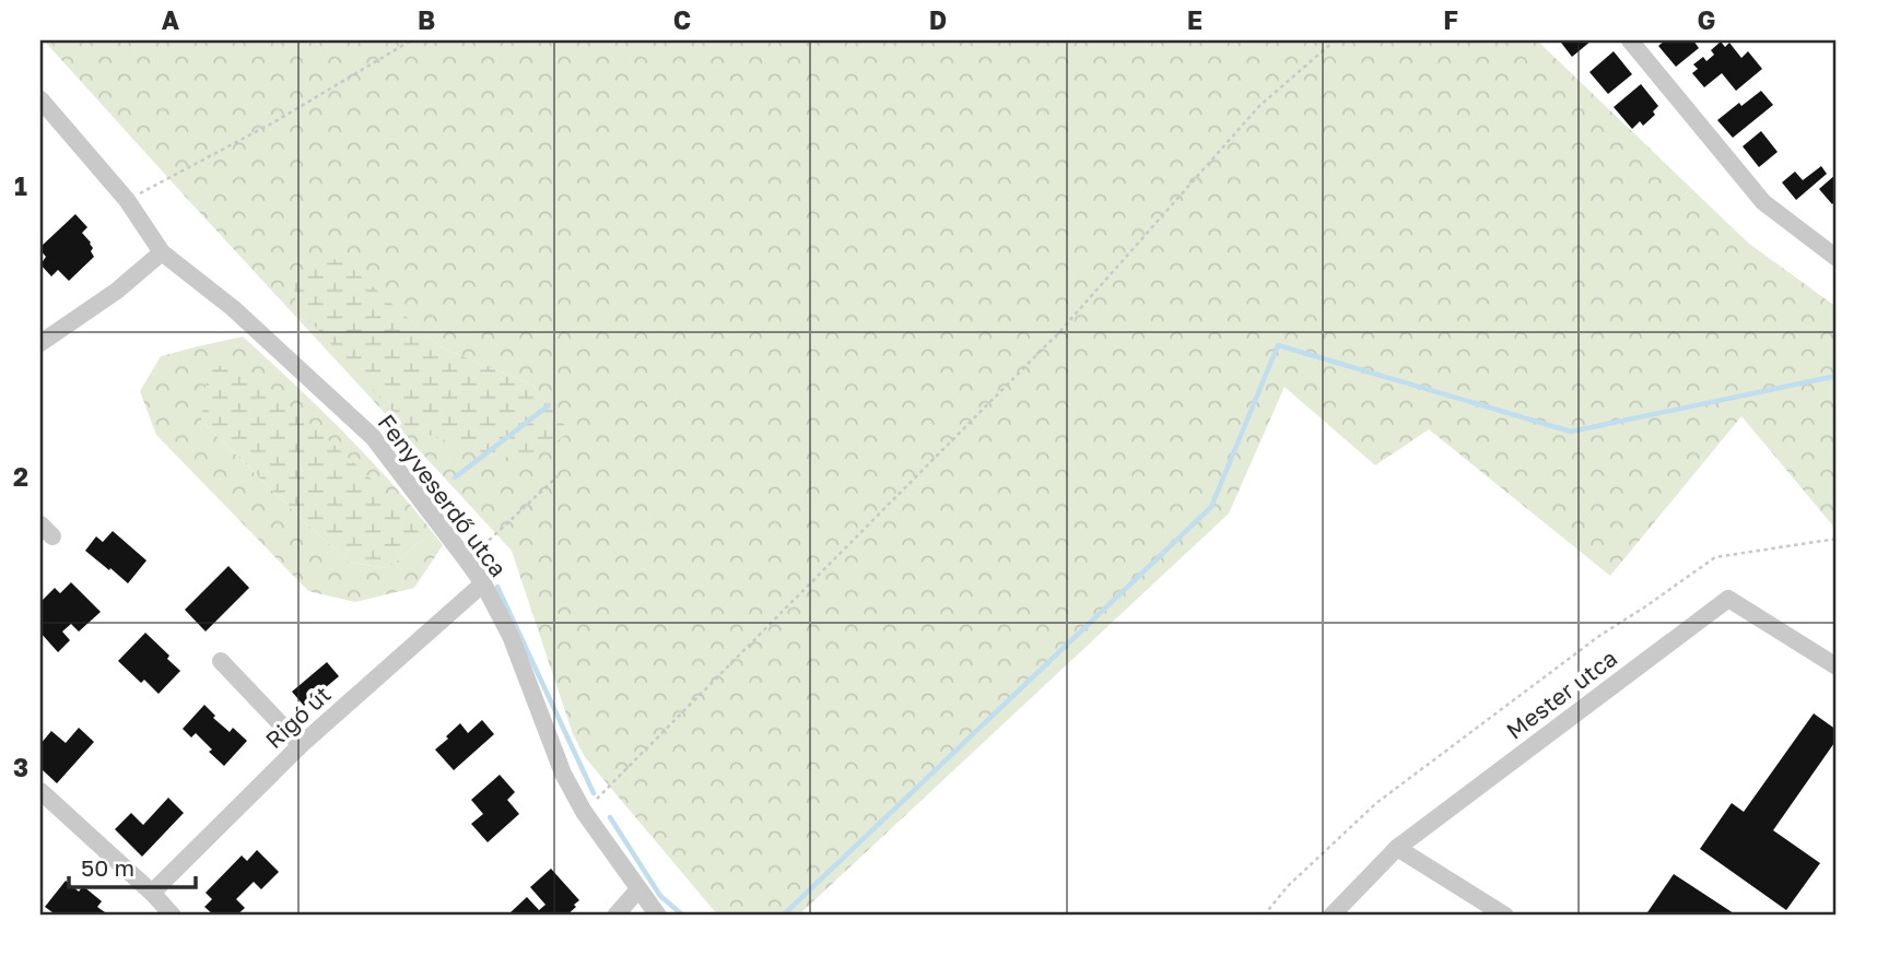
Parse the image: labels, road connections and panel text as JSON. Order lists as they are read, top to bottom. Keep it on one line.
{"streets":{"street":["Fenyveserdő utca","Mester utca","Rigó út"]},"crossings":[["Fenyveserdő utca","Rigó út"]],"scale_bar":"50 m","grid":{"columns":["A","B","C","D","E","F","G"],"rows":["1","2","3"]}}
